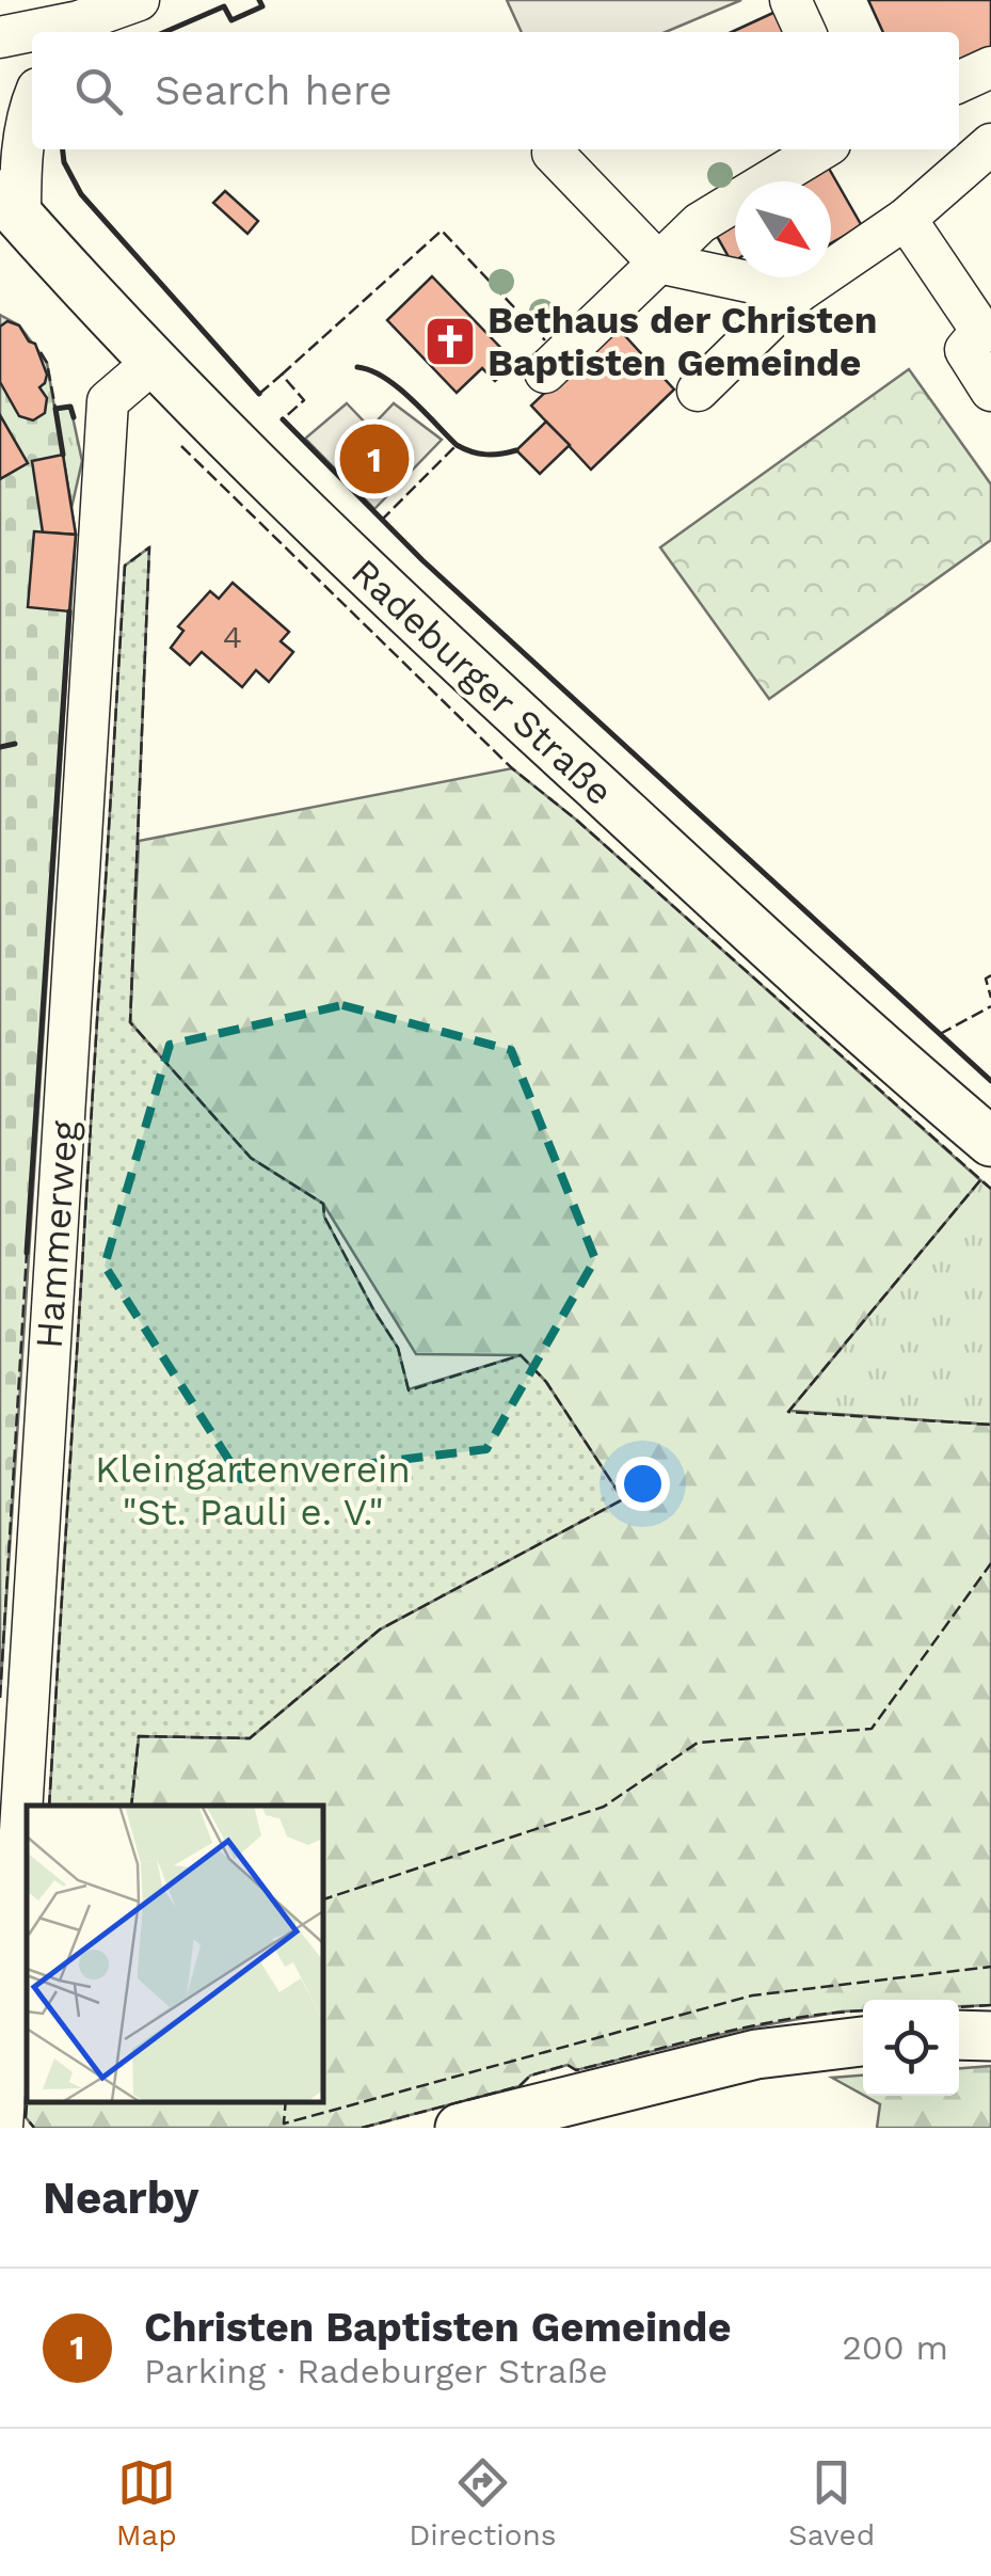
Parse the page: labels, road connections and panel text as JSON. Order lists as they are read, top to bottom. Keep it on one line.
{"streets":{"main road":["Radeburger Straße"],"street":["Hammerweg"]},"crossings":[["Radeburger Straße","Hammerweg"]],"parks":["Kleingartenverein \"St. Pauli e. V.\""],"places":{"church":["Bethaus der Christen Baptisten Gemeinde"]},"house_numbers":["4"],"north":"bottom right","page":{"search":"Search here","pins":"1","heading":"Nearby","list":[{"mark":"1","name":"Christen Baptisten Gemeinde","note":"Parking · Radeburger Straße","value":"200 m"}],"nav":["Map","Directions","Saved"]}}
